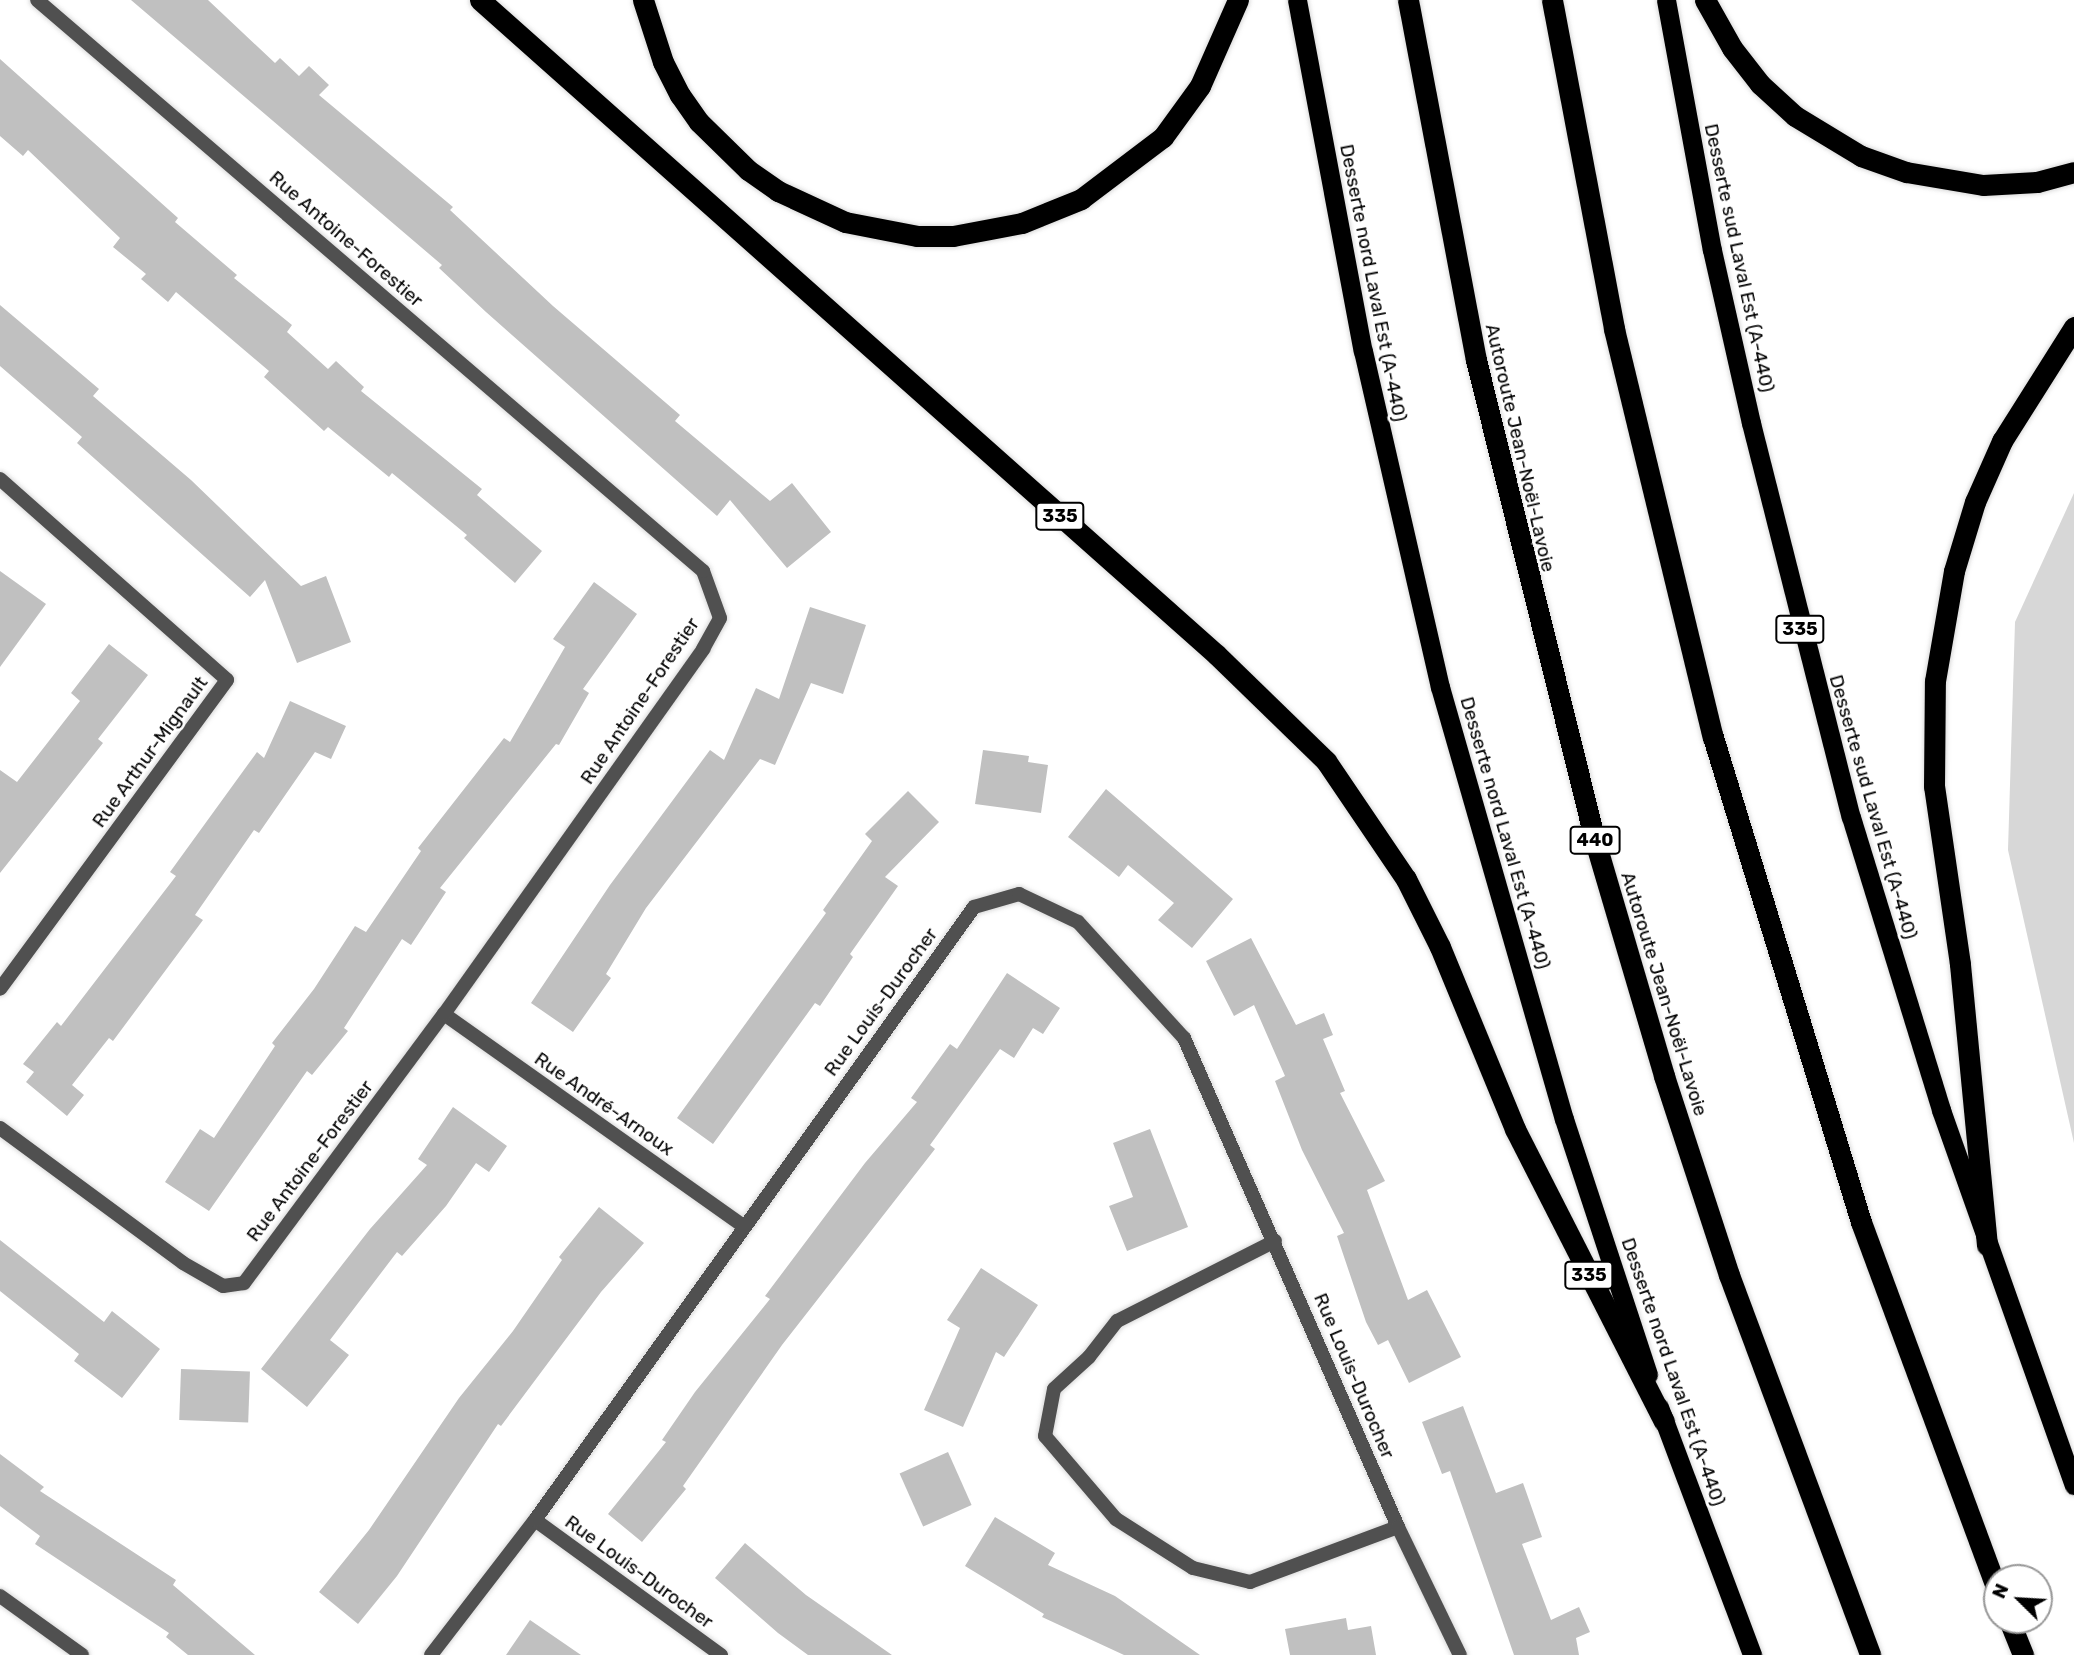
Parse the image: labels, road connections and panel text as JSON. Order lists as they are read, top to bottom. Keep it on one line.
{"streets":{"highway":["Desserte sud Laval Est (A-440)","Desserte nord Laval Est (A-440)","Autoroute Jean-Noël-Lavoie","335","440"],"street":["Rue Antoine-Forestier","Rue Arthur-Mignault","Rue Louis-Durocher","Rue André-Arnoux"]},"crossings":[["Rue Antoine-Forestier","Rue André-Arnoux"],["Desserte nord Laval Est (A-440)","335"],["Rue Louis-Durocher","Rue André-Arnoux"]],"north":"top left"}
